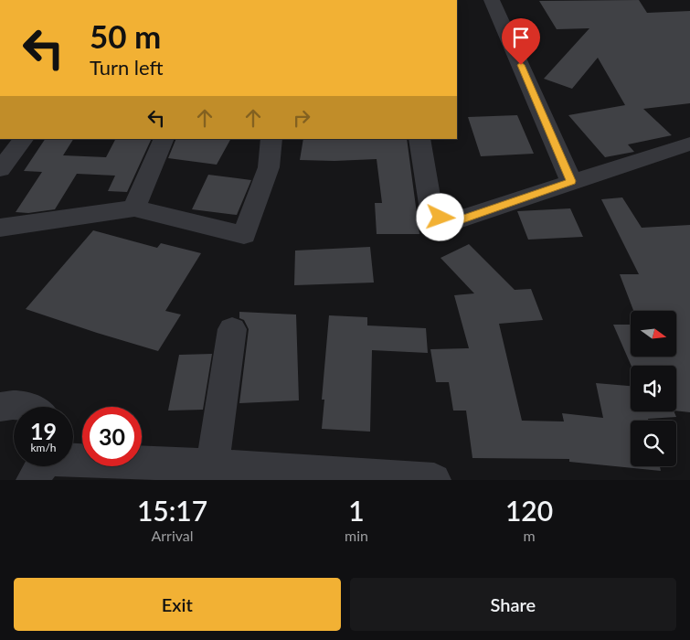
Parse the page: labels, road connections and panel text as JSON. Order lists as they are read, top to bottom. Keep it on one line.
{"north":"right","page":{"turn":["50 m","Turn left"],"speed":"19 km/h","limit":"30","eta":["15:17","Arrival","1","min","120","m"],"buttons":["Exit","Share"]}}
